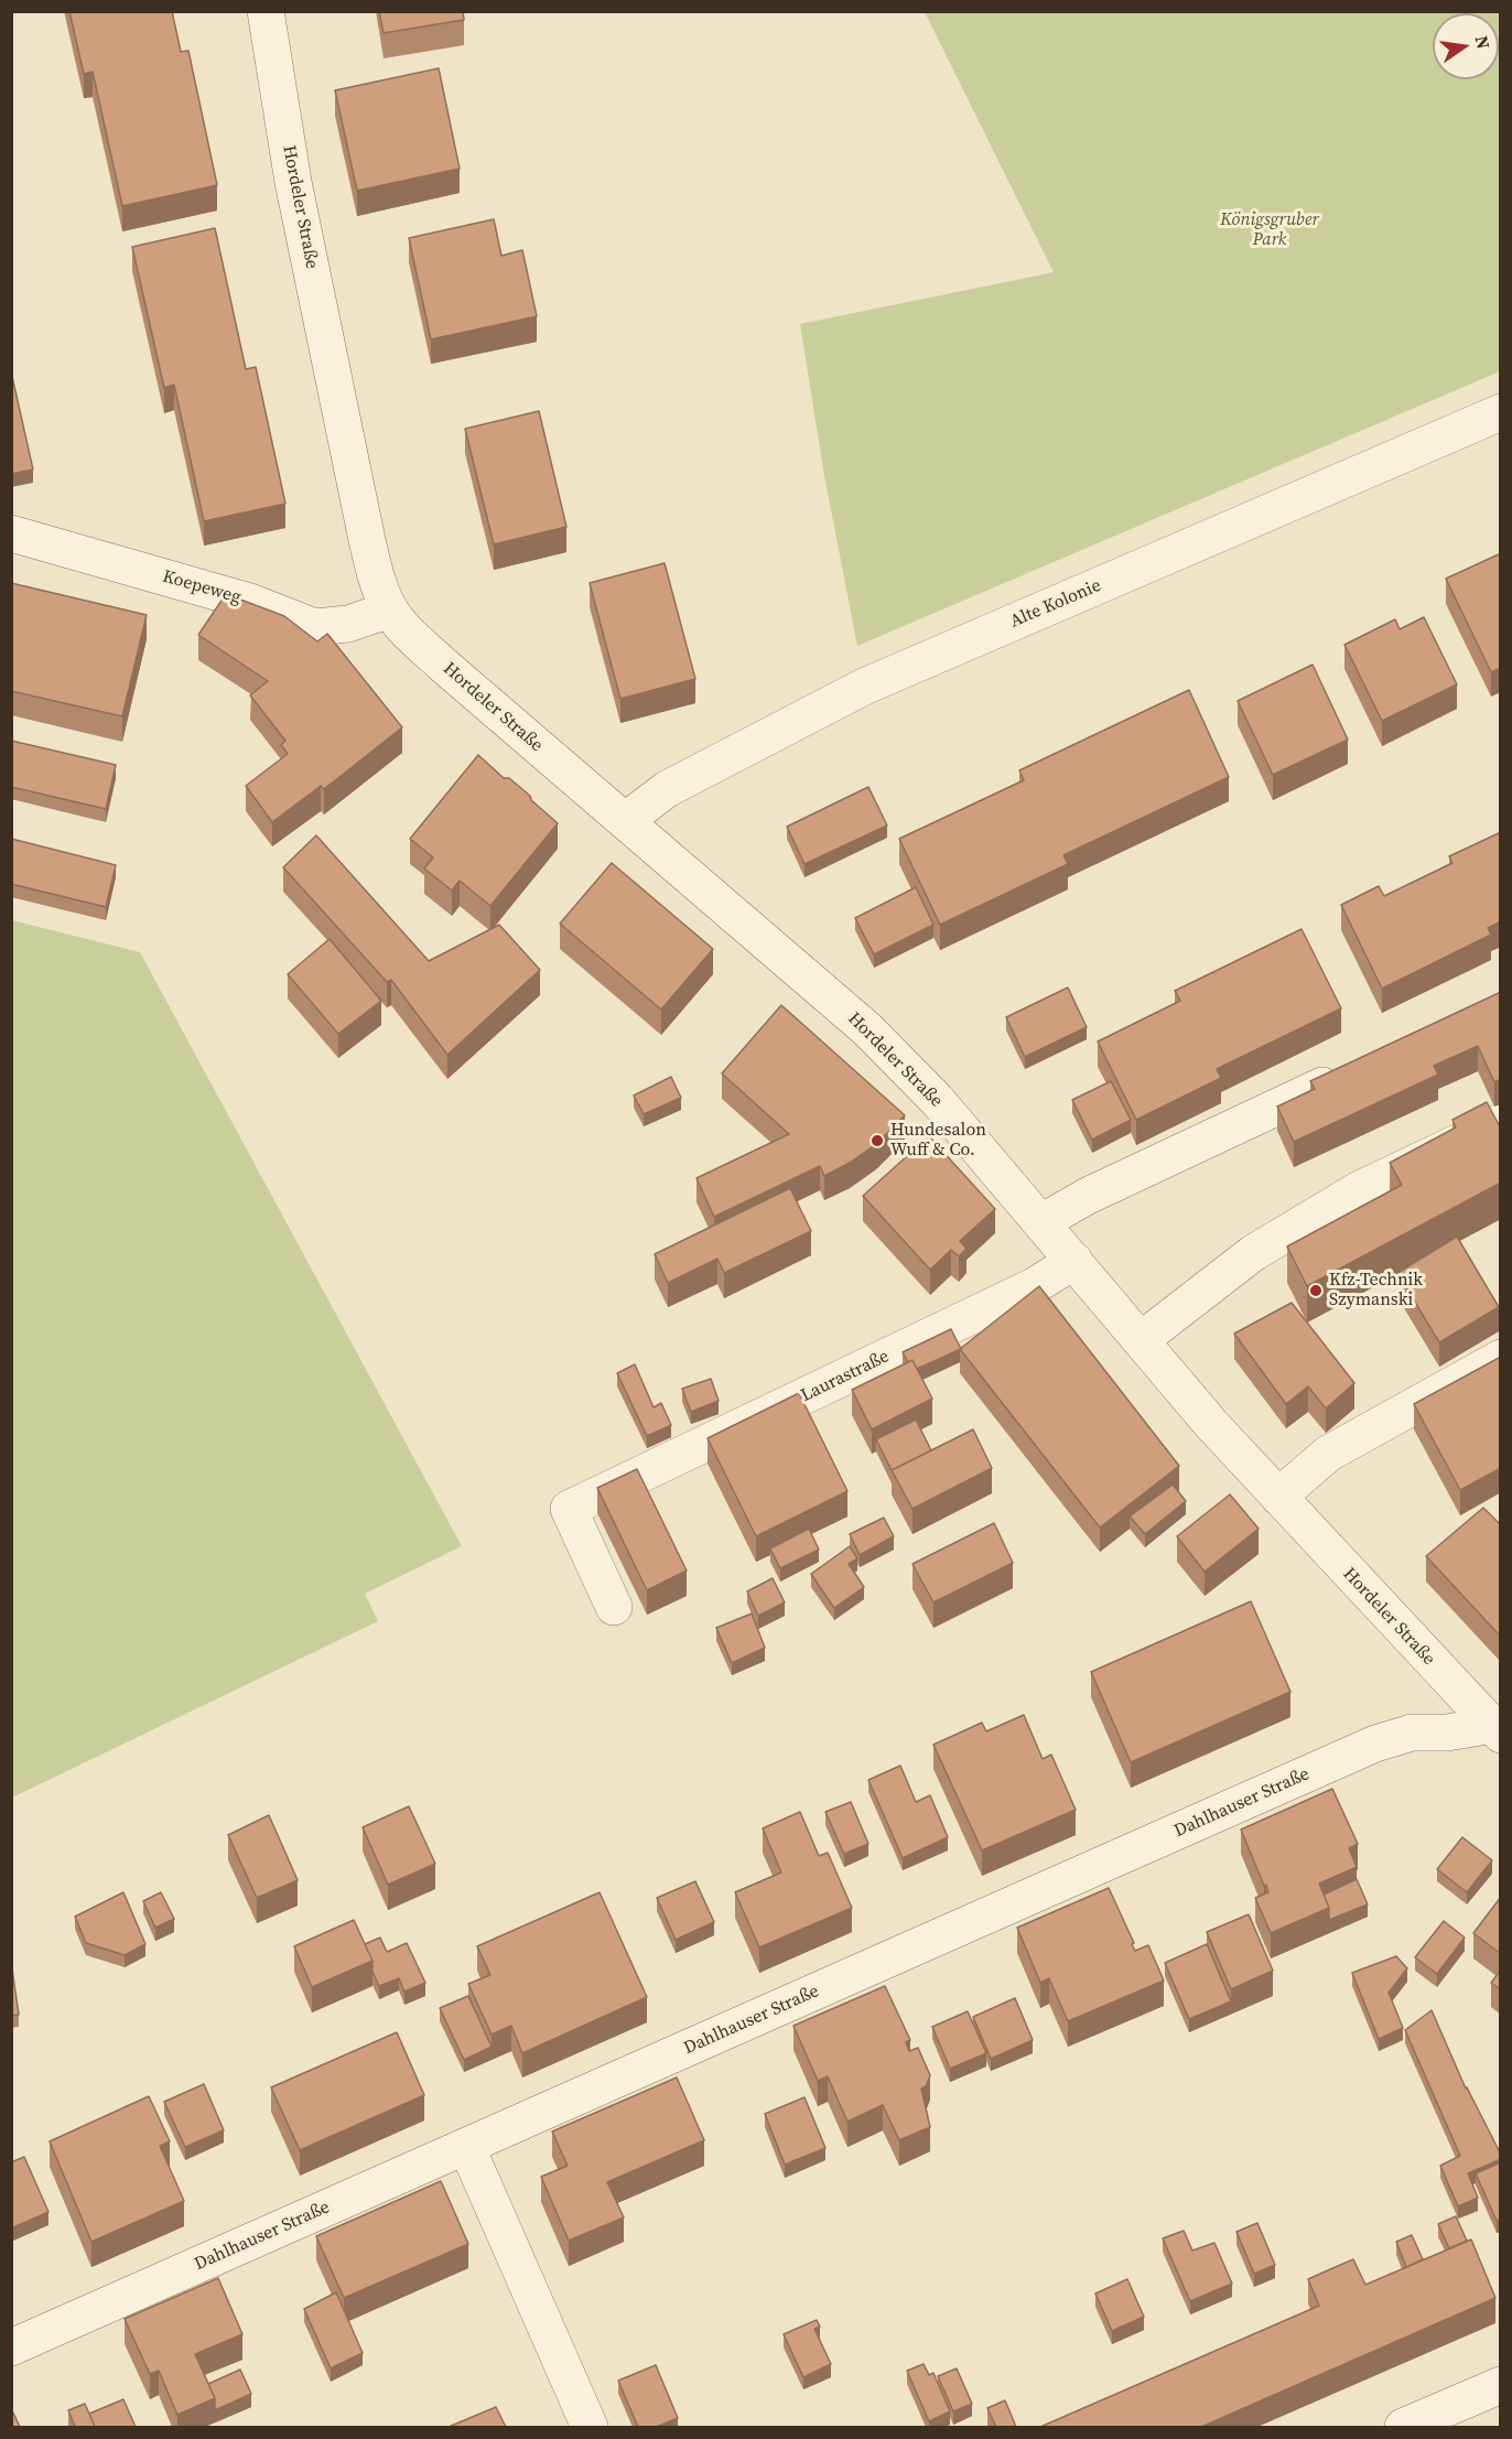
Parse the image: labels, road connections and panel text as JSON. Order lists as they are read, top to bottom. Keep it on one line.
{"streets":{"street":["Hordeler Straße","Koepeweg","Alte Kolonie","Laurastraße","Dahlhauser Straße"]},"crossings":[["Hordeler Straße","Koepeweg"],["Hordeler Straße","Alte Kolonie"],["Hordeler Straße","Laurastraße"],["Hordeler Straße","Dahlhauser Straße"]],"parks":["Königsgruber Park"],"places":["Hundesalon Wuff & Co.","Kfz-Technik Szymanski"],"north":"right"}
